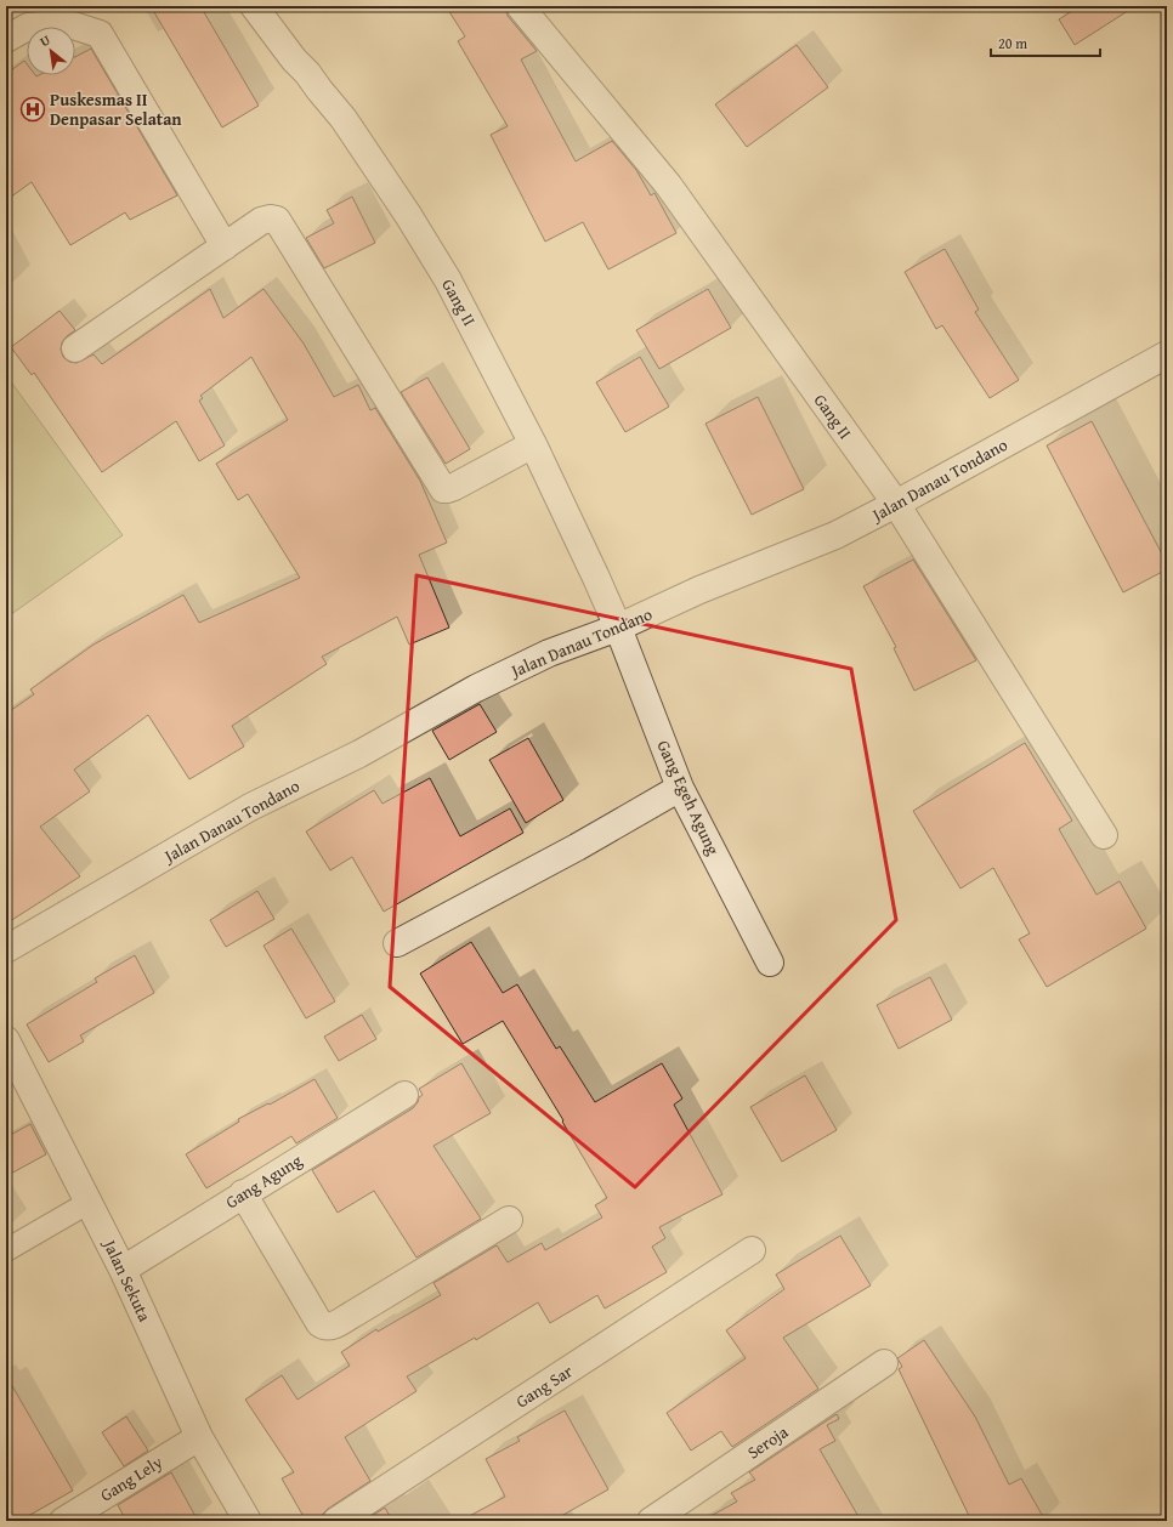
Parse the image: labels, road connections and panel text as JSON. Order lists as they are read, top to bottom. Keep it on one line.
{"streets":{"street":["Gang II","Jalan Danau Tondano","Gang Egeh Agung","Gang Agung","Jalan Sekuta","Gang Sar","Seroja","Gang Lely"]},"crossings":[["Gang II","Jalan Danau Tondano"],["Gang II","Gang Egeh Agung"],["Jalan Danau Tondano","Gang Egeh Agung"],["Gang Agung","Jalan Sekuta"],["Jalan Sekuta","Gang Lely"]],"places":{"hospital":["Puskesmas II Denpasar Selatan"]},"scale_bar":"20 m","north":"top left"}
